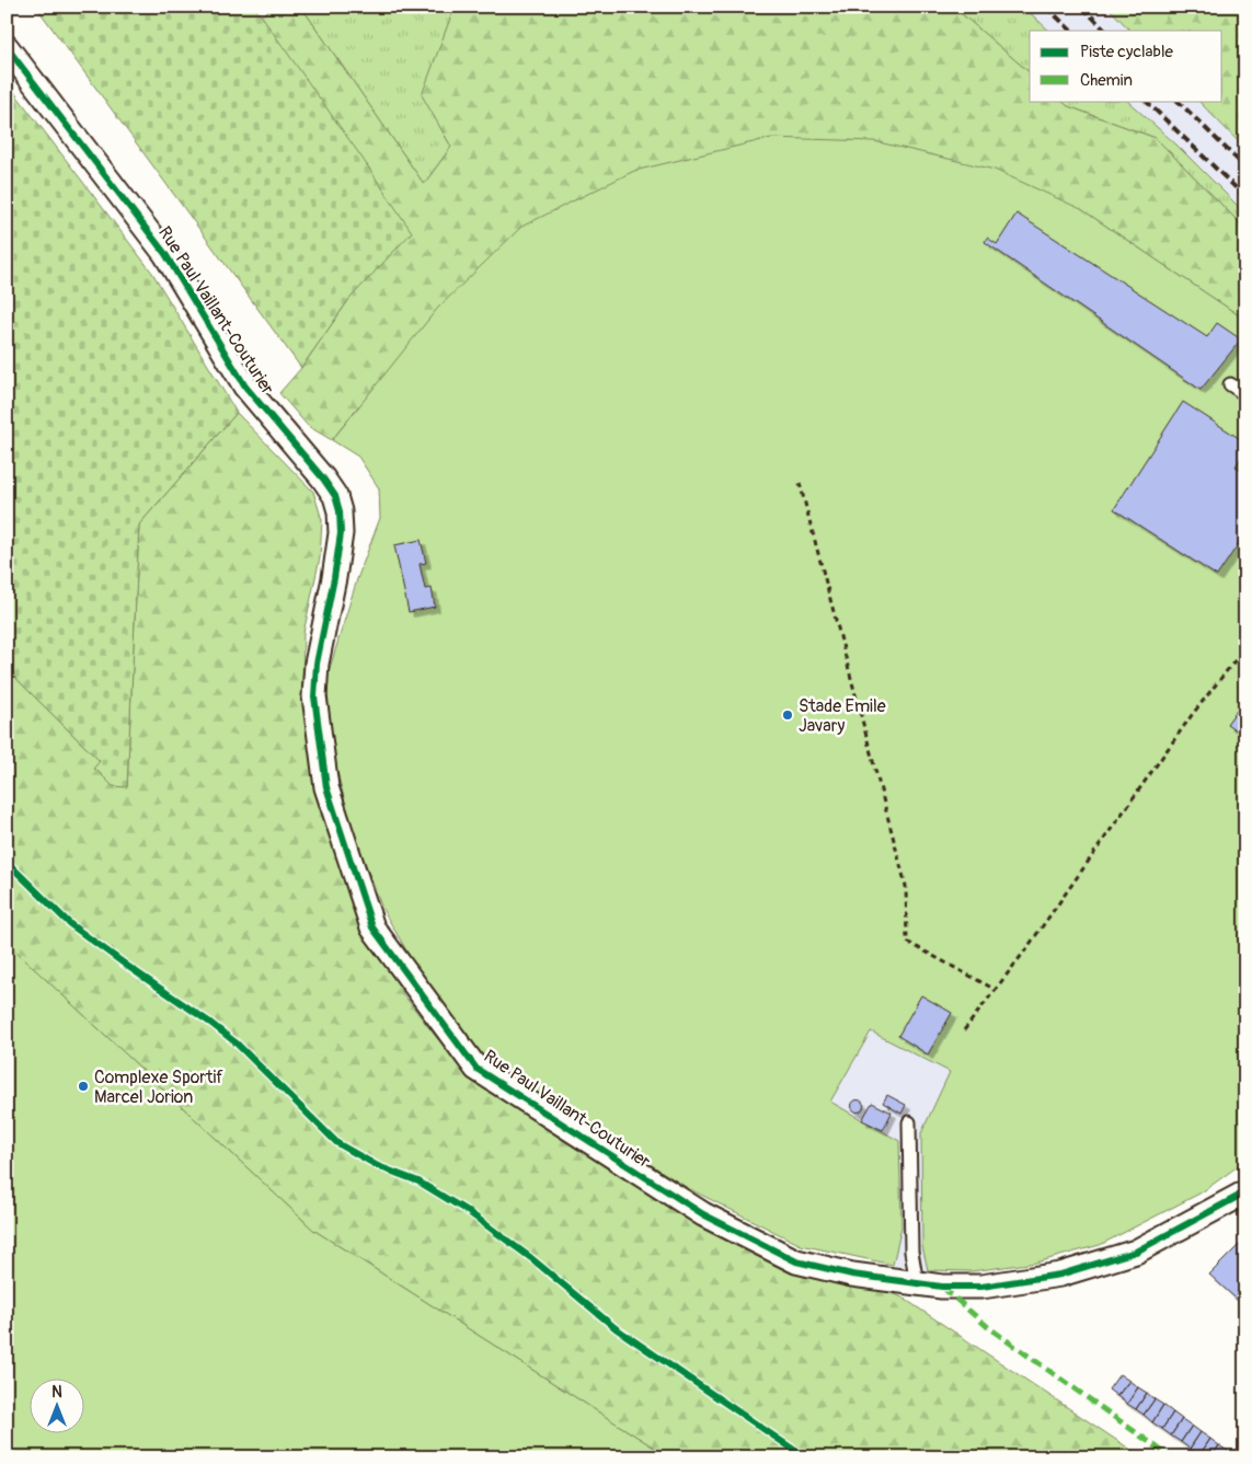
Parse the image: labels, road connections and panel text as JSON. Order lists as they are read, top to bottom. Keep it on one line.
{"streets":{"street":["Rue Paul Vaillant-Couturier"]},"places":["Stade Emile Javary","Complexe Sportif Marcel Jorion"],"legend":["Piste cyclable","Chemin"],"north":"top"}
